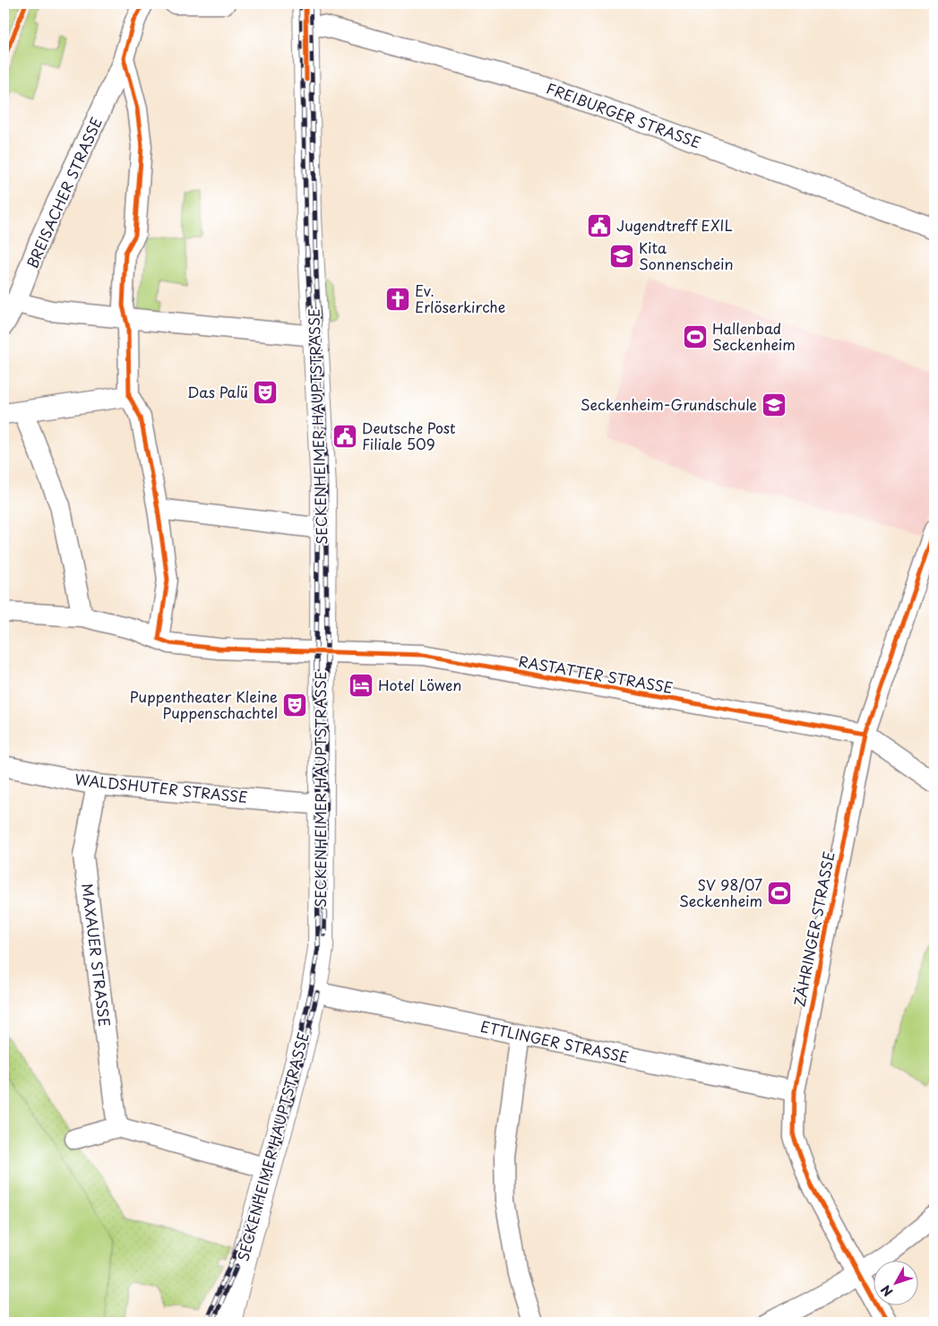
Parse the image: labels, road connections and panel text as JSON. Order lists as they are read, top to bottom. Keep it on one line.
{"streets":{"main road":["SECKENHEIMER HAUPTSTRASSE"],"street":["FREIBURGER STRASSE","BREISACHER STRASSE","RASTATTER STRASSE","WALDSHUTER STRASSE","ZÄHRINGER STRASSE","MAXAUER STRASSE","ETTLINGER STRASSE"]},"crossings":[["FREIBURGER STRASSE","SECKENHEIMER HAUPTSTRASSE"],["SECKENHEIMER HAUPTSTRASSE","RASTATTER STRASSE"],["SECKENHEIMER HAUPTSTRASSE","WALDSHUTER STRASSE"],["SECKENHEIMER HAUPTSTRASSE","ETTLINGER STRASSE"],["RASTATTER STRASSE","ZÄHRINGER STRASSE"],["WALDSHUTER STRASSE","MAXAUER STRASSE"],["ZÄHRINGER STRASSE","ETTLINGER STRASSE"]],"places":{"public building":["Jugendtreff EXIL","Deutsche Post Filiale 509"],"school or university":["Kita Sonnenschein","Seckenheim-Grundschule"],"church":["Ev. Erlöserkirche"],"sports":["Hallenbad Seckenheim","SV 98/07 Seckenheim"],"theatre":["Das Palü","Puppentheater Kleine Puppenschachtel"],"hotel":["Hotel Löwen"]},"north":"bottom left"}
